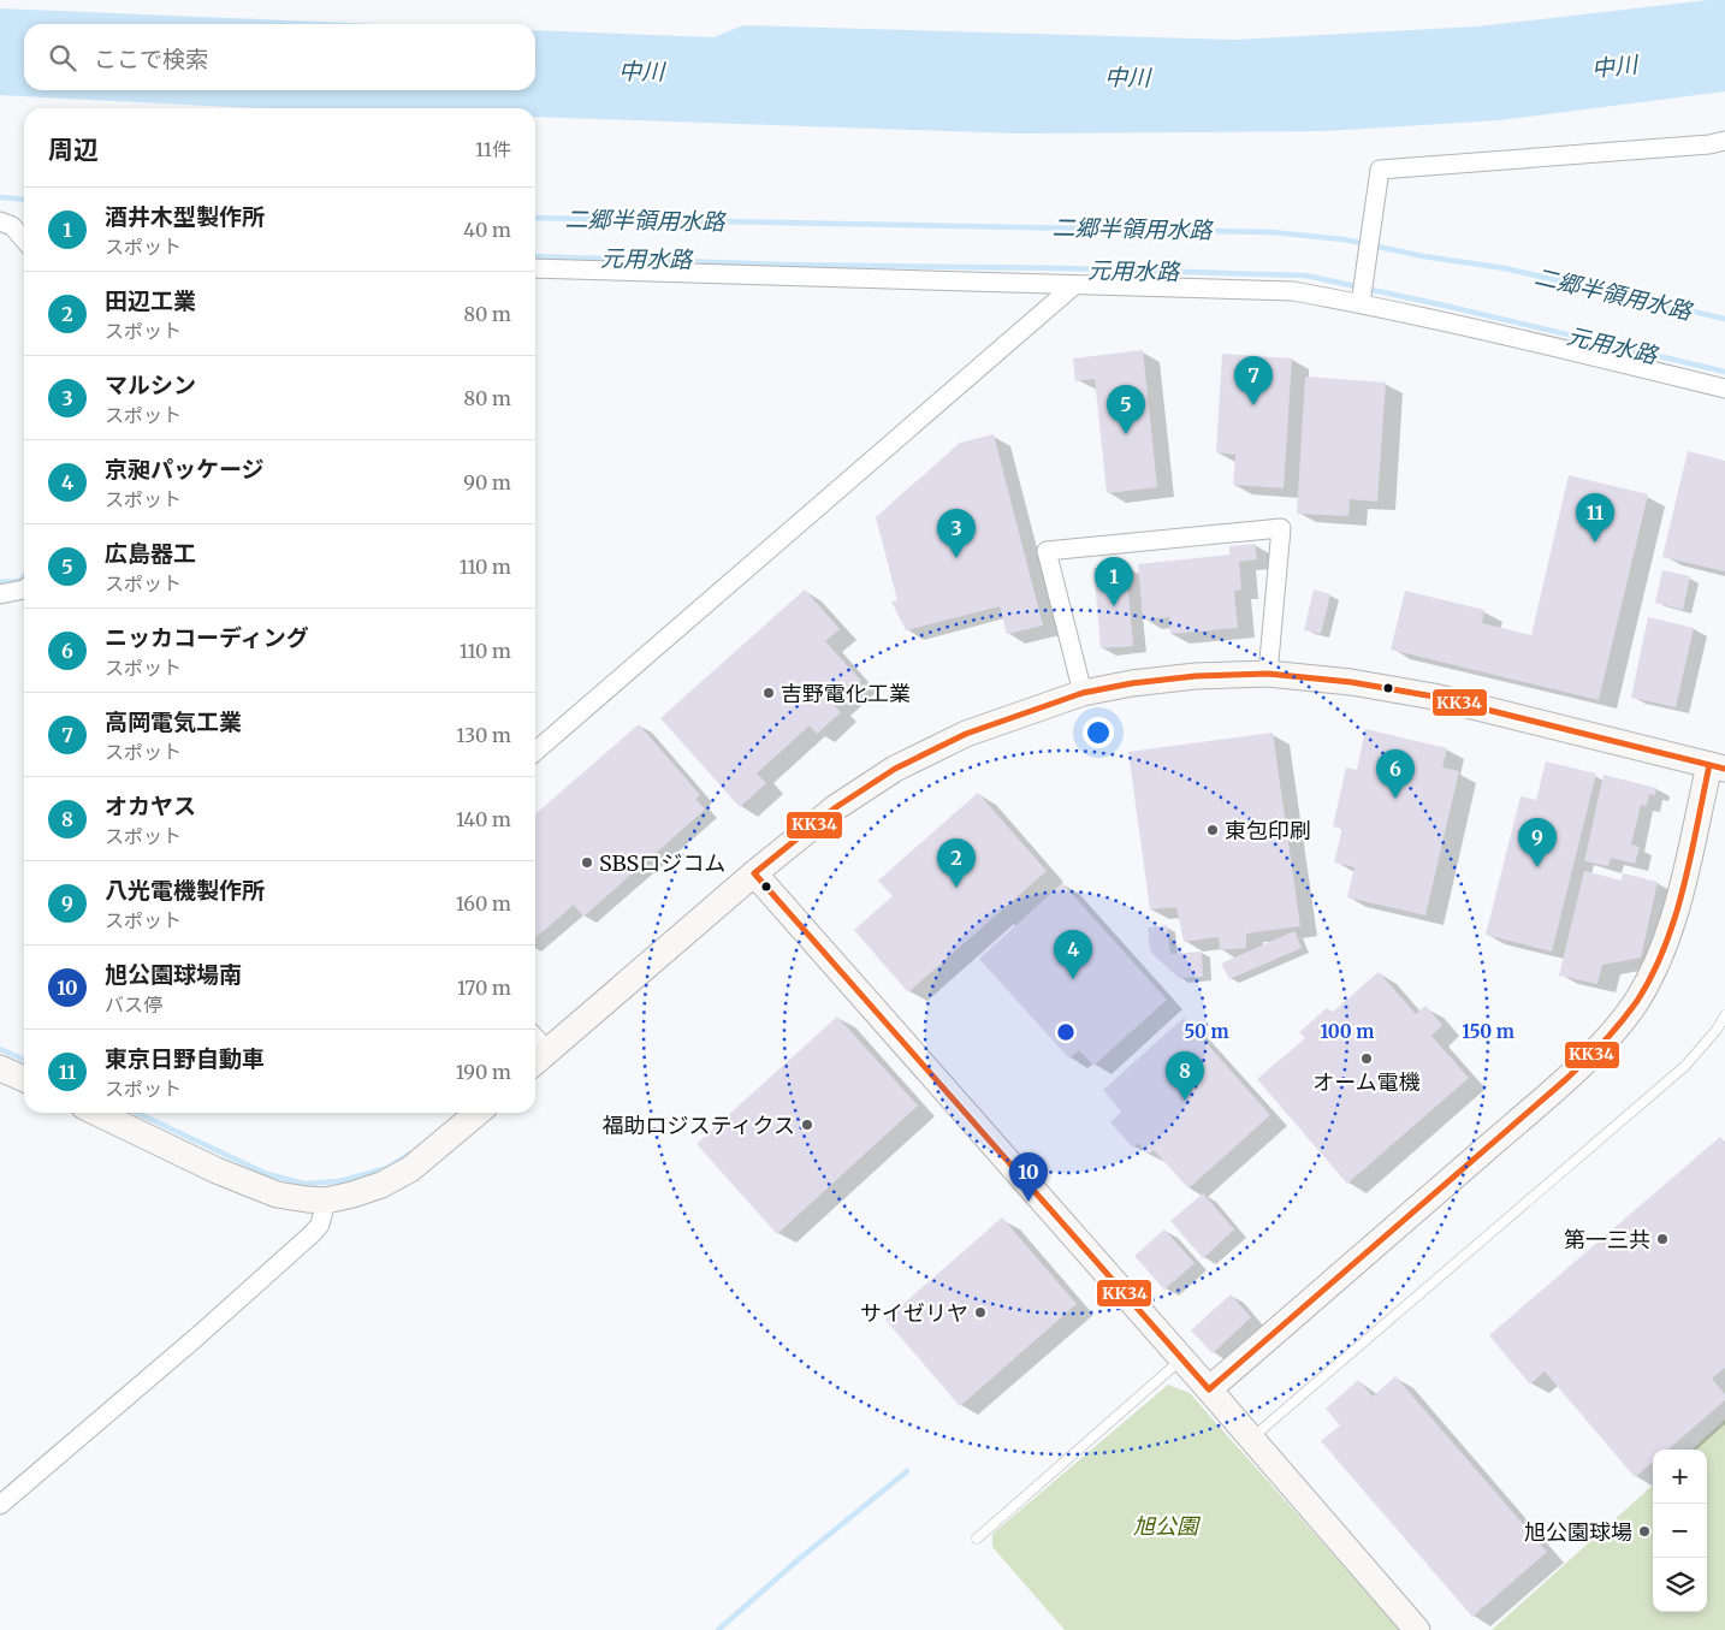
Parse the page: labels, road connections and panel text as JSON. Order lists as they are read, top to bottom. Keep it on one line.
{"water":["中川","二郷半領用水路","元用水路"],"parks":["旭公園"],"places":["吉野電化工業","東包印刷","SBSロジコム","オーム電機","福助ロジスティクス","第一三共","サイゼリヤ","旭公園球場"],"lines":["transit line KK34"],"page":{"search":"ここで検索","heading":["周辺","11件"],"list":[{"mark":"1","name":"酒井木型製作所","note":"スポット","value":"40 m"},{"mark":"2","name":"田辺工業","note":"スポット","value":"80 m"},{"mark":"3","name":"マルシン","note":"スポット","value":"80 m"},{"mark":"4","name":"京昶パッケージ","note":"スポット","value":"90 m"},{"mark":"5","name":"広島器工","note":"スポット","value":"110 m"},{"mark":"6","name":"ニッカコーディング","note":"スポット","value":"110 m"},{"mark":"7","name":"高岡電気工業","note":"スポット","value":"130 m"},{"mark":"8","name":"オカヤス","note":"スポット","value":"140 m"},{"mark":"9","name":"八光電機製作所","note":"スポット","value":"160 m"},{"mark":"10","name":"旭公園球場南","note":"バス停","value":"170 m"},{"mark":"11","name":"東京日野自動車","note":"スポット","value":"190 m"}],"pins":["7","5","11","3","1","6","9","2","4","8","10"],"map_buttons":["+","−"]},"rings":["50 m","100 m","150 m"]}
